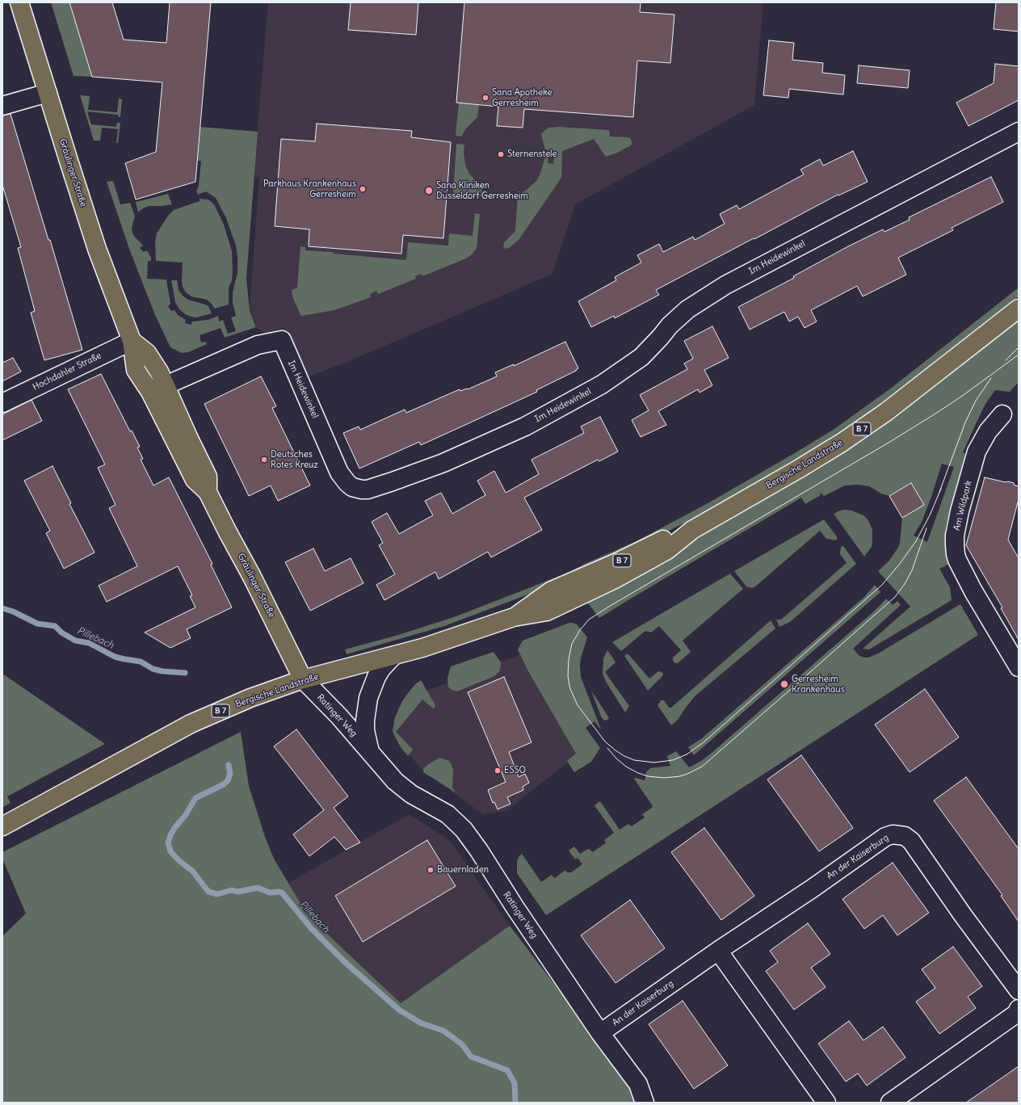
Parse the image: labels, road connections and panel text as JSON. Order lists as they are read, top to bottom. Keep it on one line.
{"streets":{"main road":["Gräulinger Straße","B 7","Bergische Landstraße"],"street":["Im Heidewinkel","Hochdahler Straße","Am Wildpark","Ratinger Weg","An der Kaiserburg"]},"crossings":[["Gräulinger Straße","Im Heidewinkel"],["Gräulinger Straße","Hochdahler Straße"],["Gräulinger Straße","Bergische Landstraße"],["Gräulinger Straße","Ratinger Weg"],["Bergische Landstraße","Ratinger Weg"],["Ratinger Weg","An der Kaiserburg"]],"water":["Pillebach"],"places":["Sana Apotheke Gerresheim","Sternenstele","Parkhaus Krankenhaus Gerresheim","Sana Kliniken Düsseldorf Gerresheim","Deutsches Rotes Kreuz","Gerresheim Krankenhaus","ESSO","Bauernladen"]}
